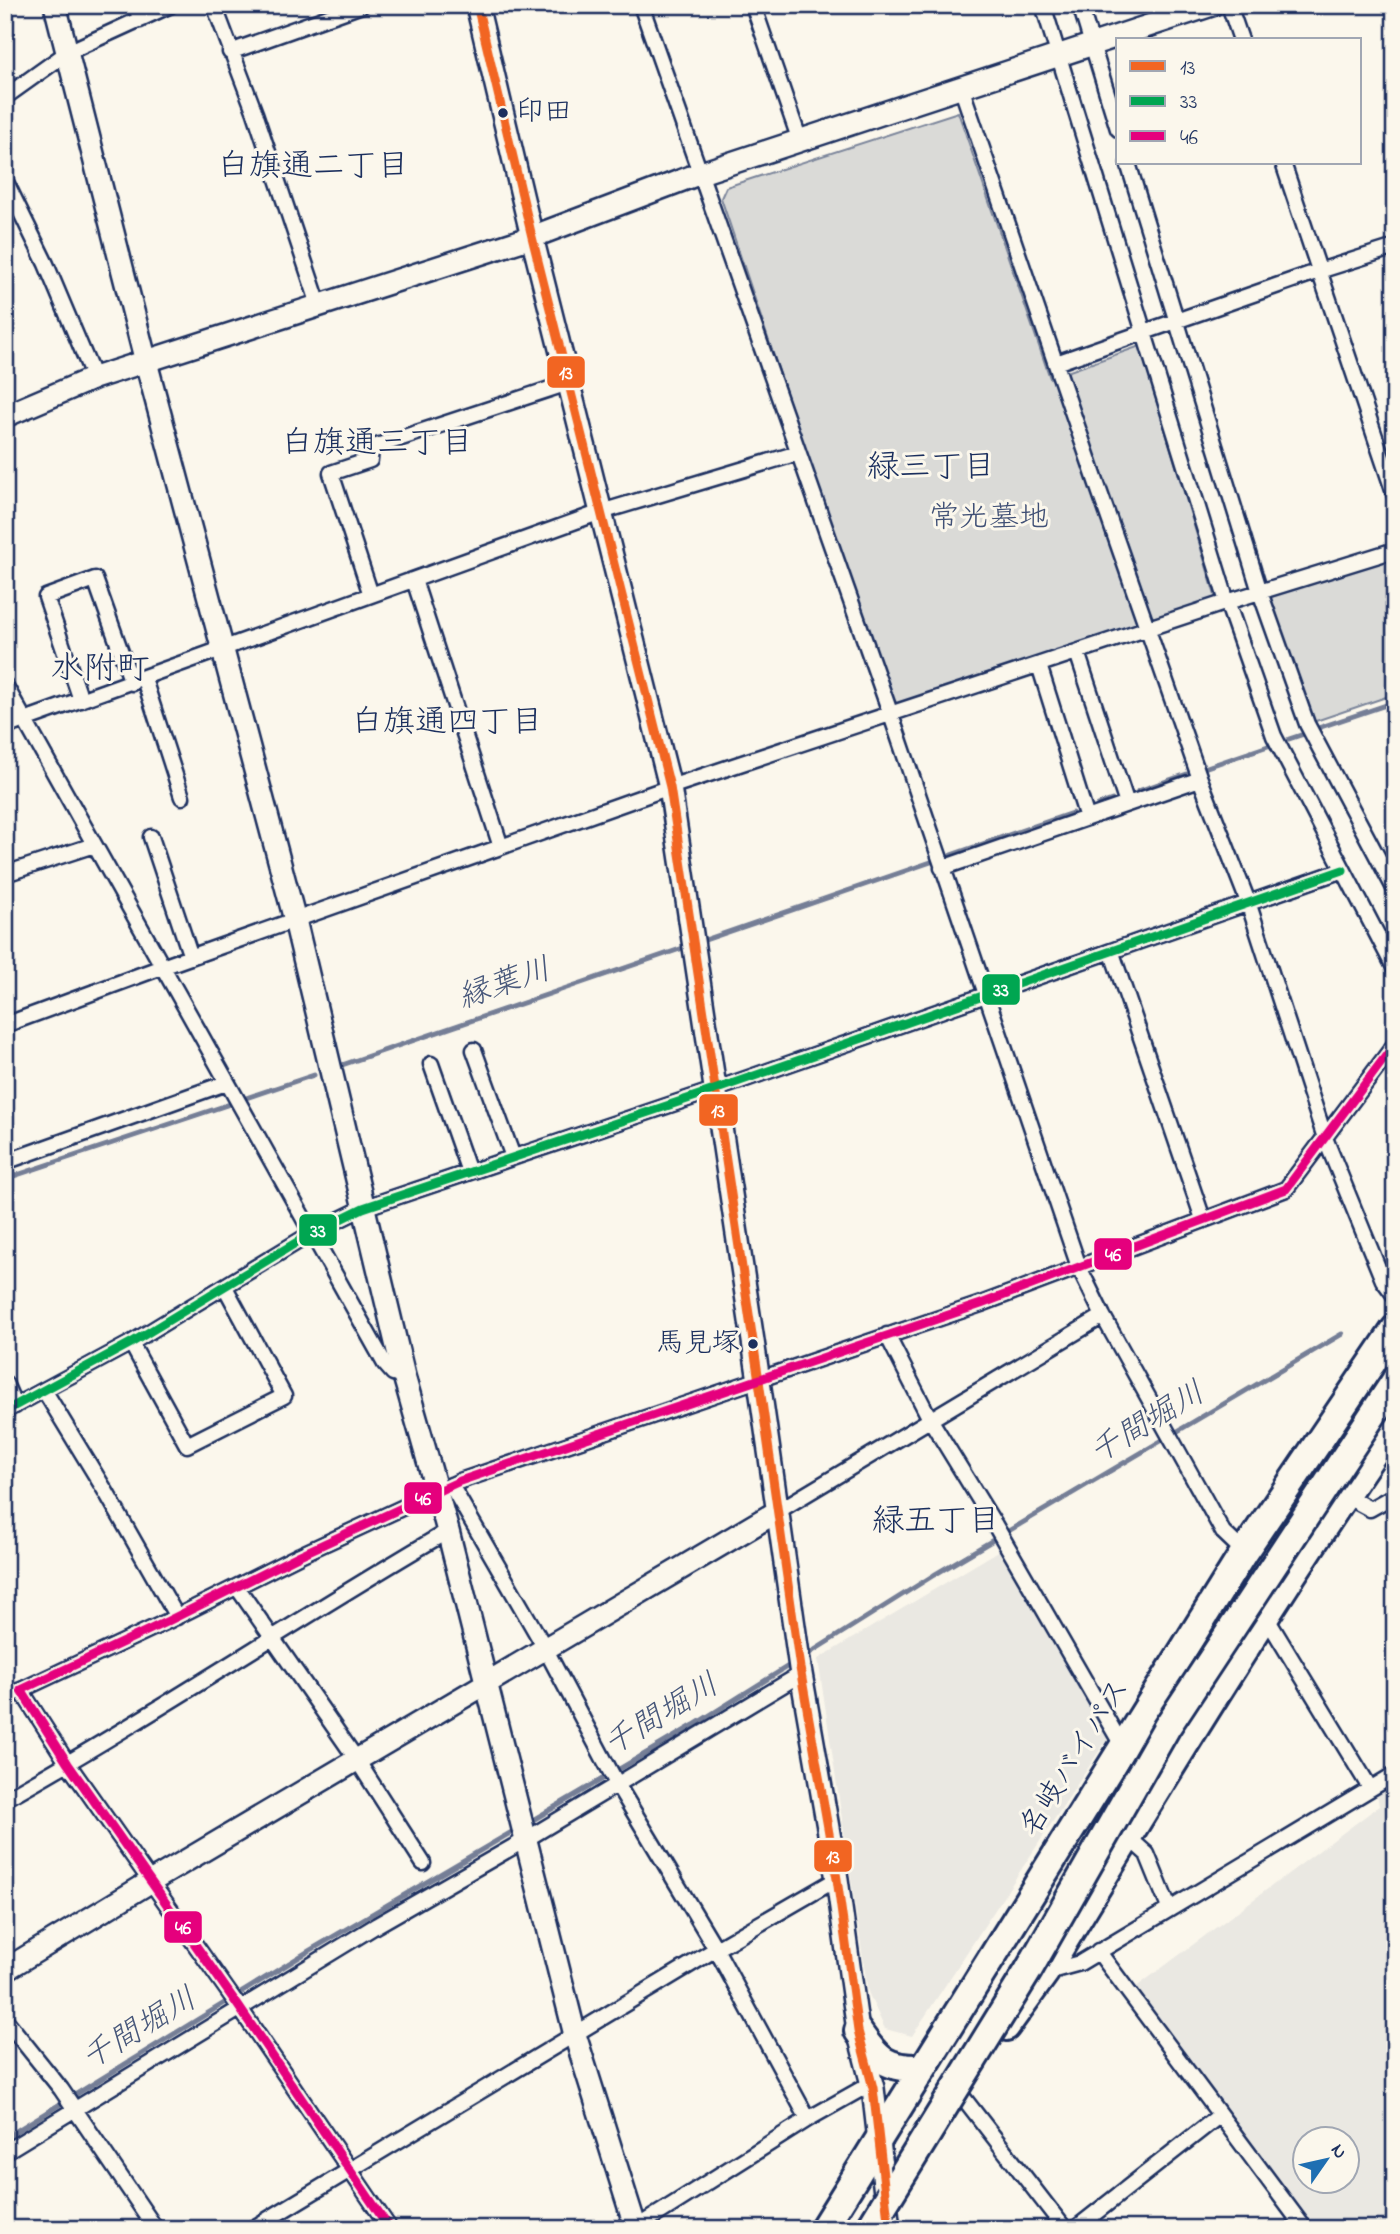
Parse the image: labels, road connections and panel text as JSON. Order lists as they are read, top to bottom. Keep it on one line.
{"streets":{"highway":["名岐バイパス"]},"districts":["白旗通二丁目","白旗通三丁目","緑三丁目","水附町","白旗通四丁目","緑五丁目"],"water":["縁葉川","千間堀川"],"parks":["常光墓地"],"places":["印田","馬見塚"],"lines":["transit line 13","transit line 33","transit line 46"],"legend":["13","33","46"],"north":"top right"}
